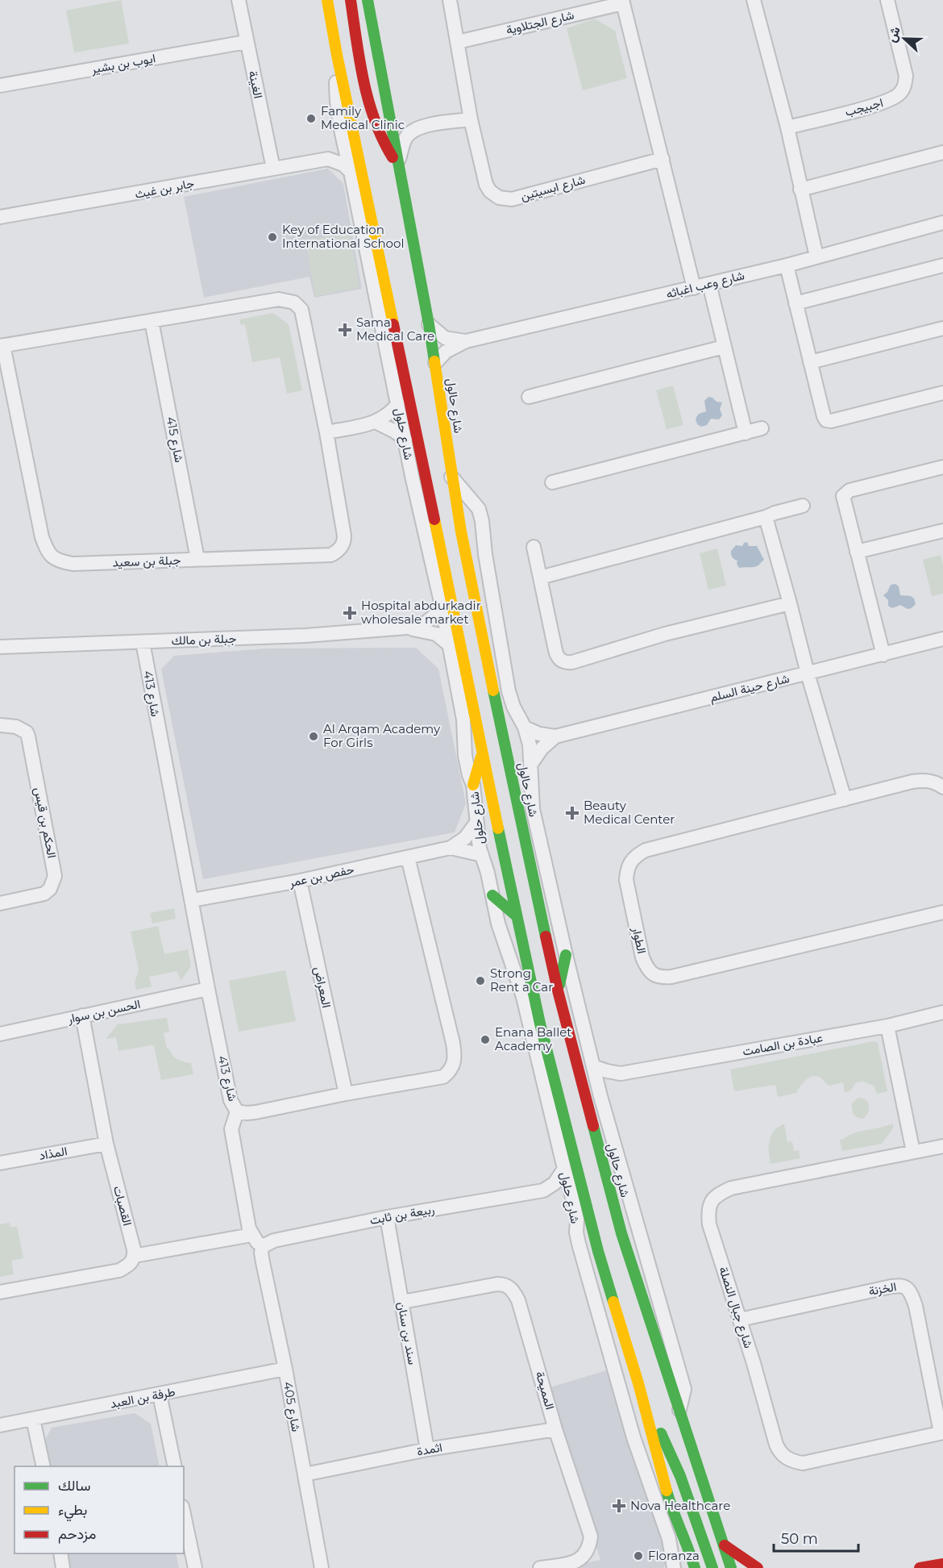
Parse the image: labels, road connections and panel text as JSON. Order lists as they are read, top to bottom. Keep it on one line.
{"streets":{"main road":["شارع حالول"],"street":["شارع الجتلاوية","ايوب بن بشير","الغينة","اجبيجب","شارع ابسيتين","جابر بن غيث","شارع وعب اغباثه","شارع حلول","شارع 415","جبلة بن سعيد","جبلة بن مالك","شارع حينة السلم","شارع 413","الحكم بن قيس","حفص بن عمر","الطوار","المعراض","الحسن بن سوار","عبادة بن الصامت","المذاد","القصبات","ربيعة بن ثابت","الخزنة","شارع جبال النصلة","سند بن سنان","المميحة","طرفة بن العبد","شارع 405","اثمدة"]},"crossings":[["شارع الجتلاوية","شارع ابسيتين"],["ايوب بن بشير","الغينة"],["الغينة","جابر بن غيث"],["شارع وعب اغباثه","شارع حالول"],["شارع حلول","جبلة بن مالك"],["شارع حلول","حفص بن عمر"],["شارع حلول","ربيعة بن ثابت"],["شارع 415","جبلة بن سعيد"],["جبلة بن مالك","شارع 413"],["شارع 413","حفص بن عمر"],["شارع 413","المعراض"],["شارع 413","الحسن بن سوار"],["حفص بن عمر","المعراض"],["الحسن بن سوار","القصبات"],["المذاد","القصبات"],["ربيعة بن ثابت","سند بن سنان"],["ربيعة بن ثابت","شارع 405"],["الخزنة","شارع جبال النصلة"],["سند بن سنان","المميحة"],["سند بن سنان","اثمدة"],["المميحة","اثمدة"],["طرفة بن العبد","شارع 405"],["شارع 405","اثمدة"]],"places":{"other":["Family Medical Clinic","Key of Education International School","Al Arqam Academy For Girls","Strong Rent a Car","Enana Ballet Academy","Floranza"],"health":["Sama Medical Care","Hospital abdurkadir wholesale market","Beauty Medical Center","Nova Healthcare"]},"legend":["سالك","بطيء","مزدحم"],"scale_bar":"50 m","north":"left"}
